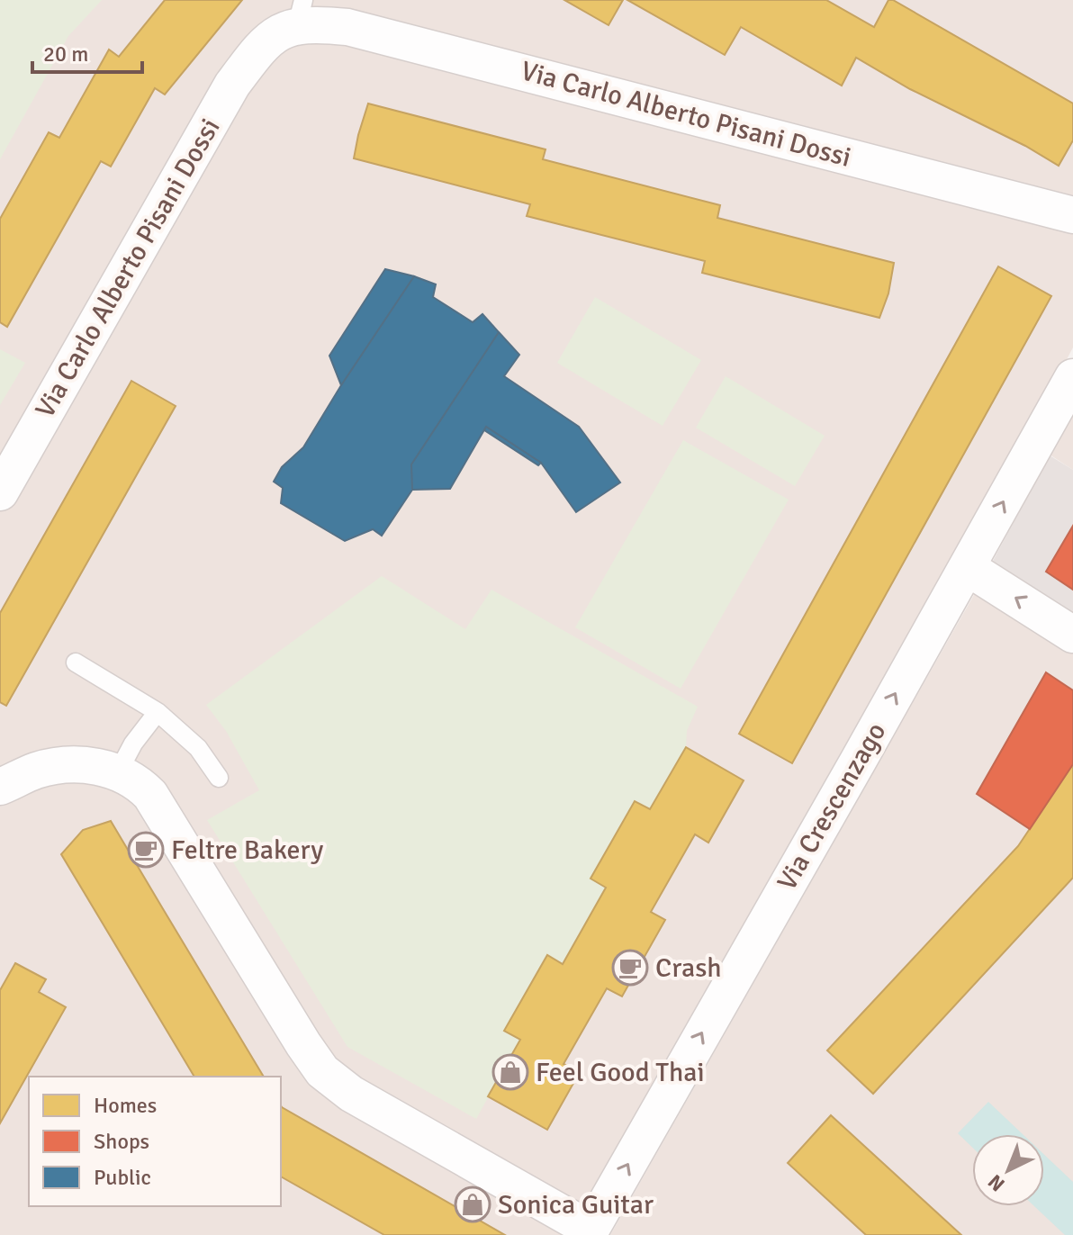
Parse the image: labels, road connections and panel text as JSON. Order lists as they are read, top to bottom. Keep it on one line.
{"streets":{"street":["Via Carlo Alberto Pisani Dossi","Via Crescenzago"]},"one_way":["Via Crescenzago"],"places":{"cafe":["Feltre Bakery","Crash"],"shop":["Feel Good Thai","Sonica Guitar"]},"legend":["Homes","Shops","Public"],"scale_bar":"20 m","north":"bottom left"}
